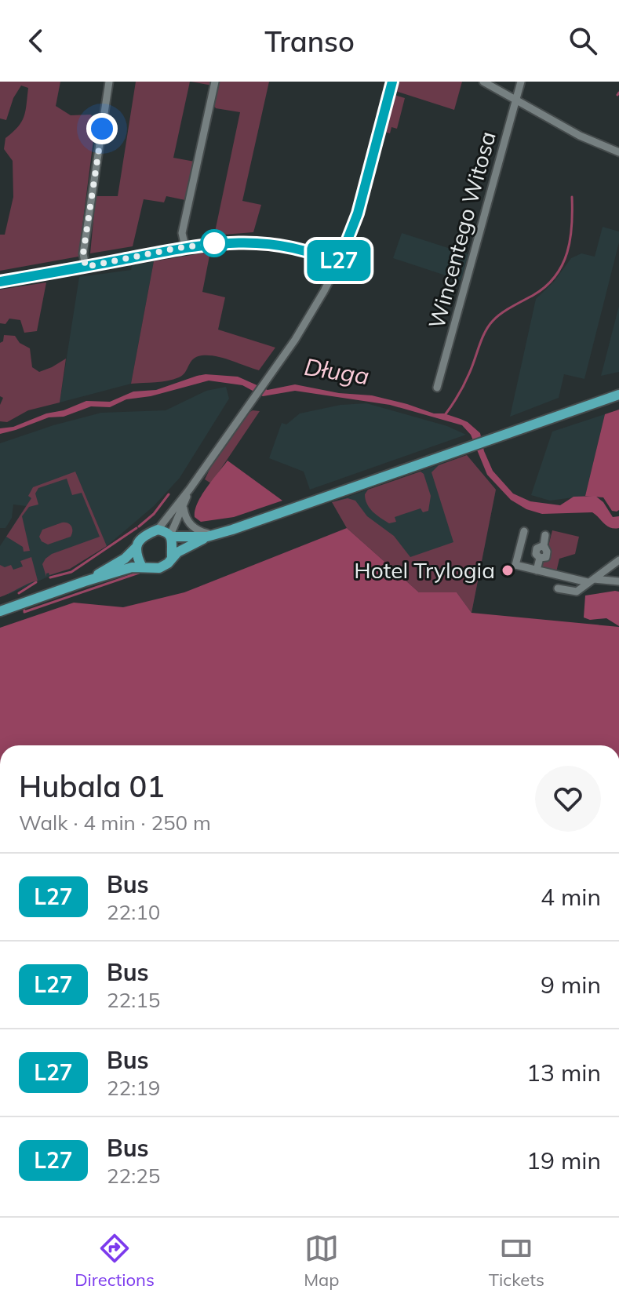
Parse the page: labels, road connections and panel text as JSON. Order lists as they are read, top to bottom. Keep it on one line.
{"streets":{"street":["Wincentego Witosa"]},"water":["Długa"],"places":["Hotel Trylogia"],"lines":["bus line L27"],"page":{"header":"Transo","on_map":"L27","heading":["Hubala 01","Walk · 4 min · 250 m"],"list":[{"mark":"L27","name":"Bus","note":"22:10","value":"4 min"},{"mark":"L27","name":"Bus","note":"22:15","value":"9 min"},{"mark":"L27","name":"Bus","note":"22:19","value":"13 min"},{"mark":"L27","name":"Bus","note":"22:25","value":"19 min"}],"tabs":["Directions","Map","Tickets"]}}
